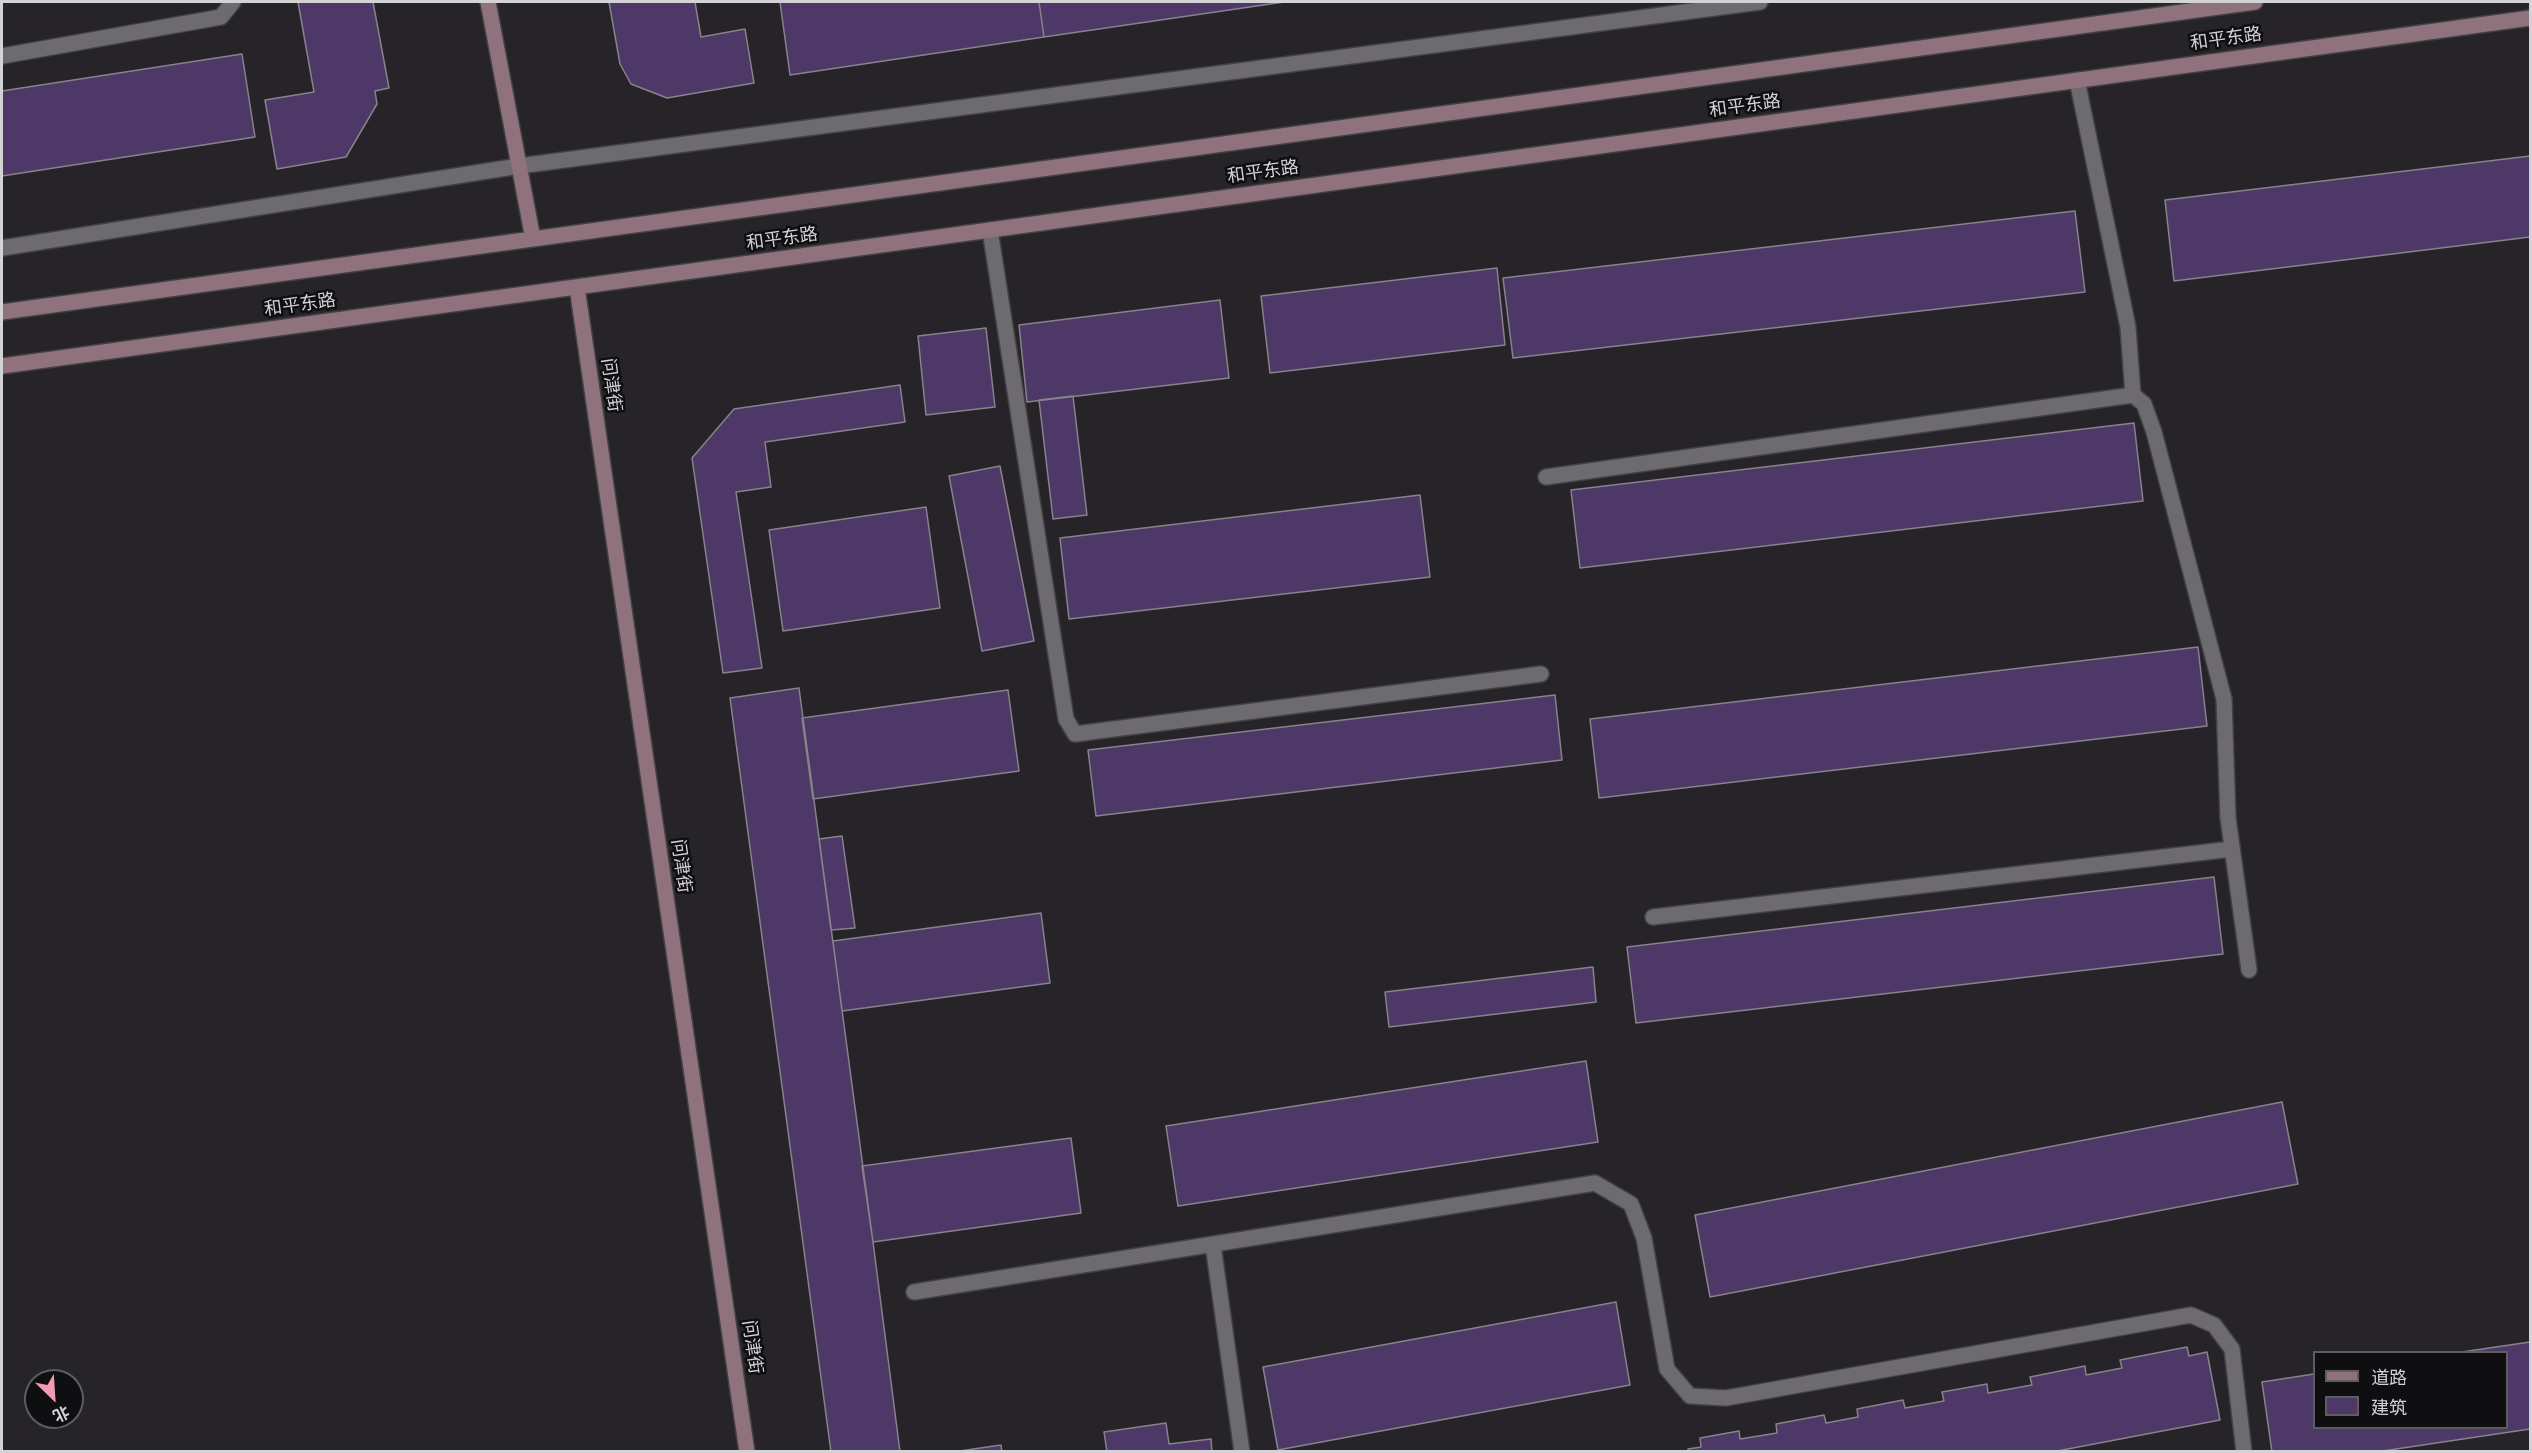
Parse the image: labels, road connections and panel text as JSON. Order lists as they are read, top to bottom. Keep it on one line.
{"streets":{"main road":["和平东路","问津街"]},"crossings":[["和平东路","问津街"]],"legend":["道路","建筑"],"north":"bottom right"}
